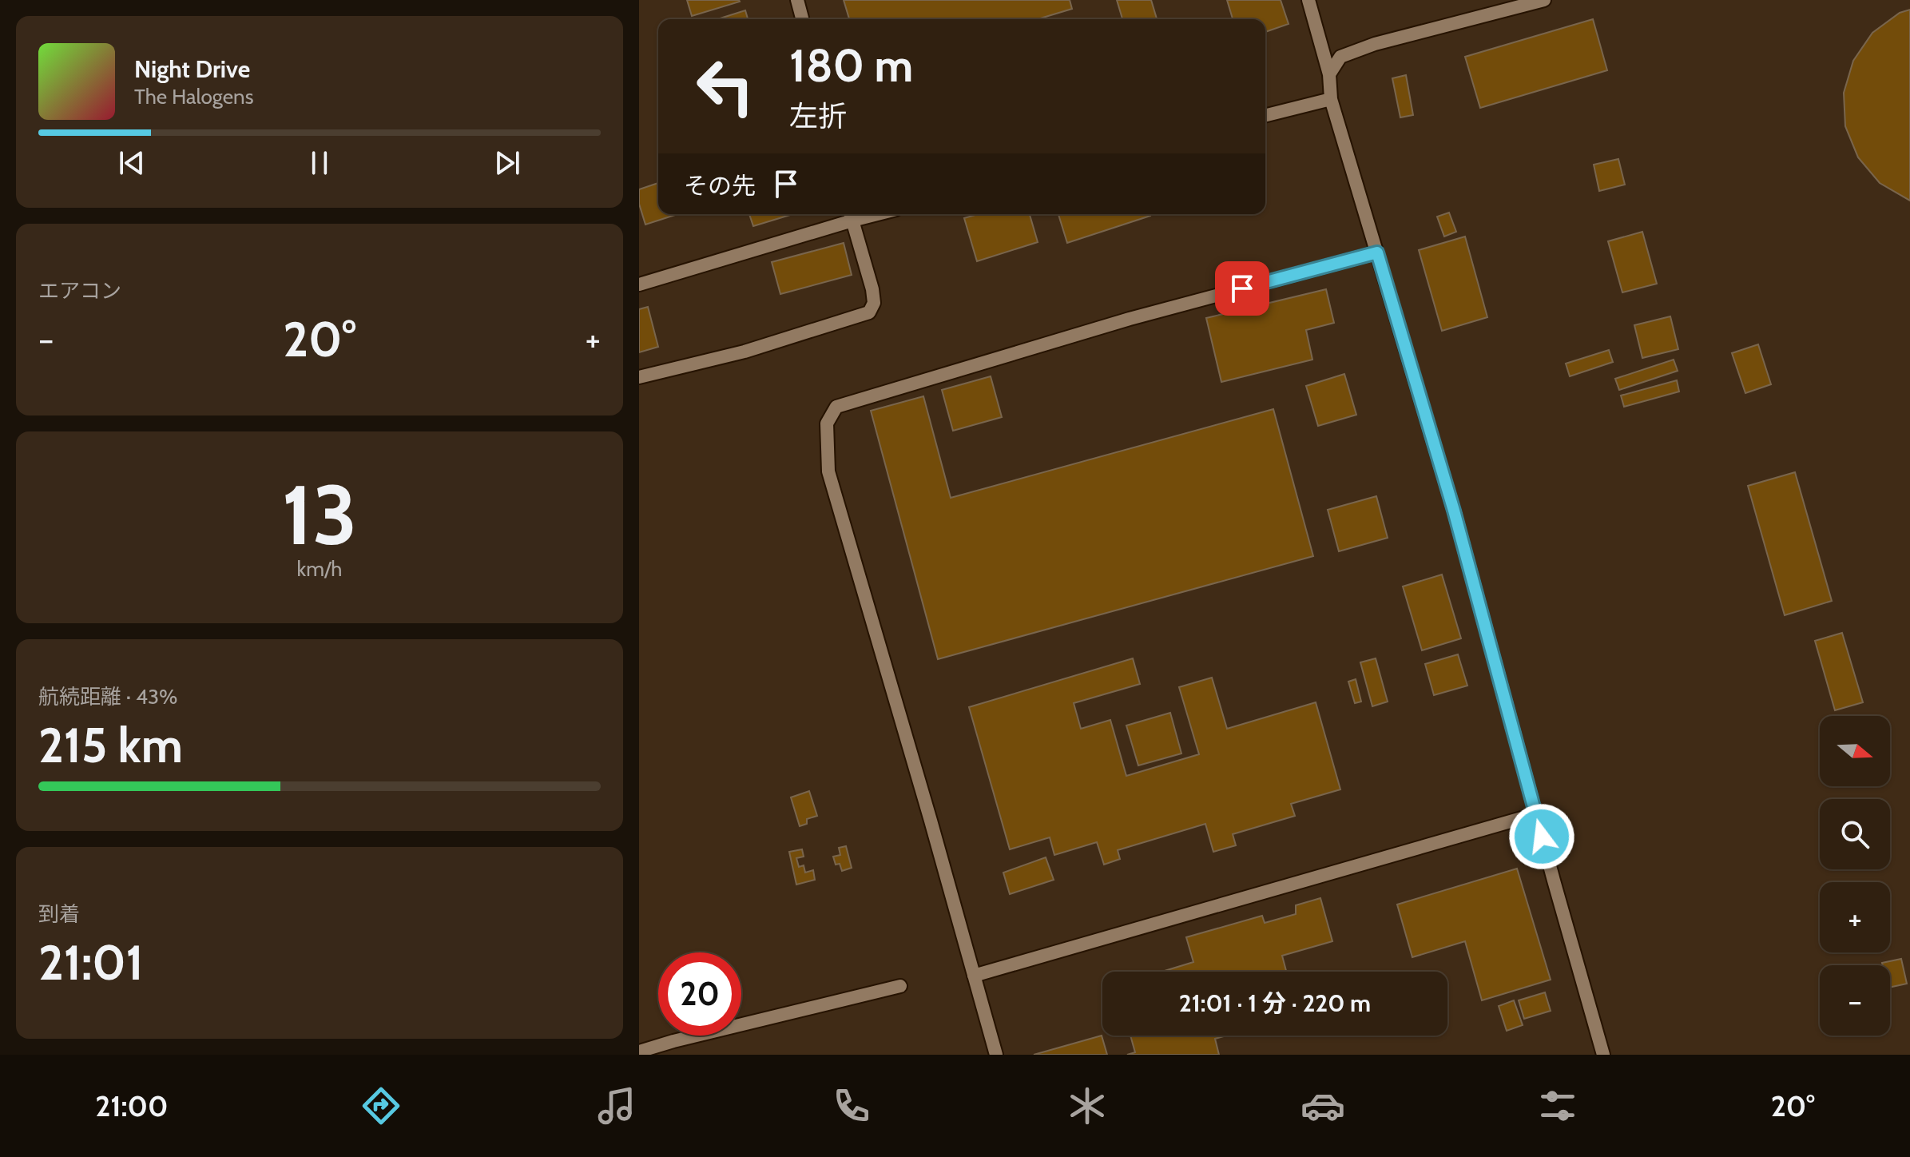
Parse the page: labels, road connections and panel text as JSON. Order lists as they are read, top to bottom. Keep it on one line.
{"north":"right","page":{"turn":["180 m","左折"],"song":["Night Drive","The Halogens"],"then":"その先","tile":["エアコン",["13","km/h"],["航続距離 · 43%","215 km"],["到着","21:01"]],"heat":["−","20°","+"],"map_buttons":["+","−"],"limit":"20","trip":"21:01 · 1 分 · 220 m","tabs":["21:00","20°"]}}
